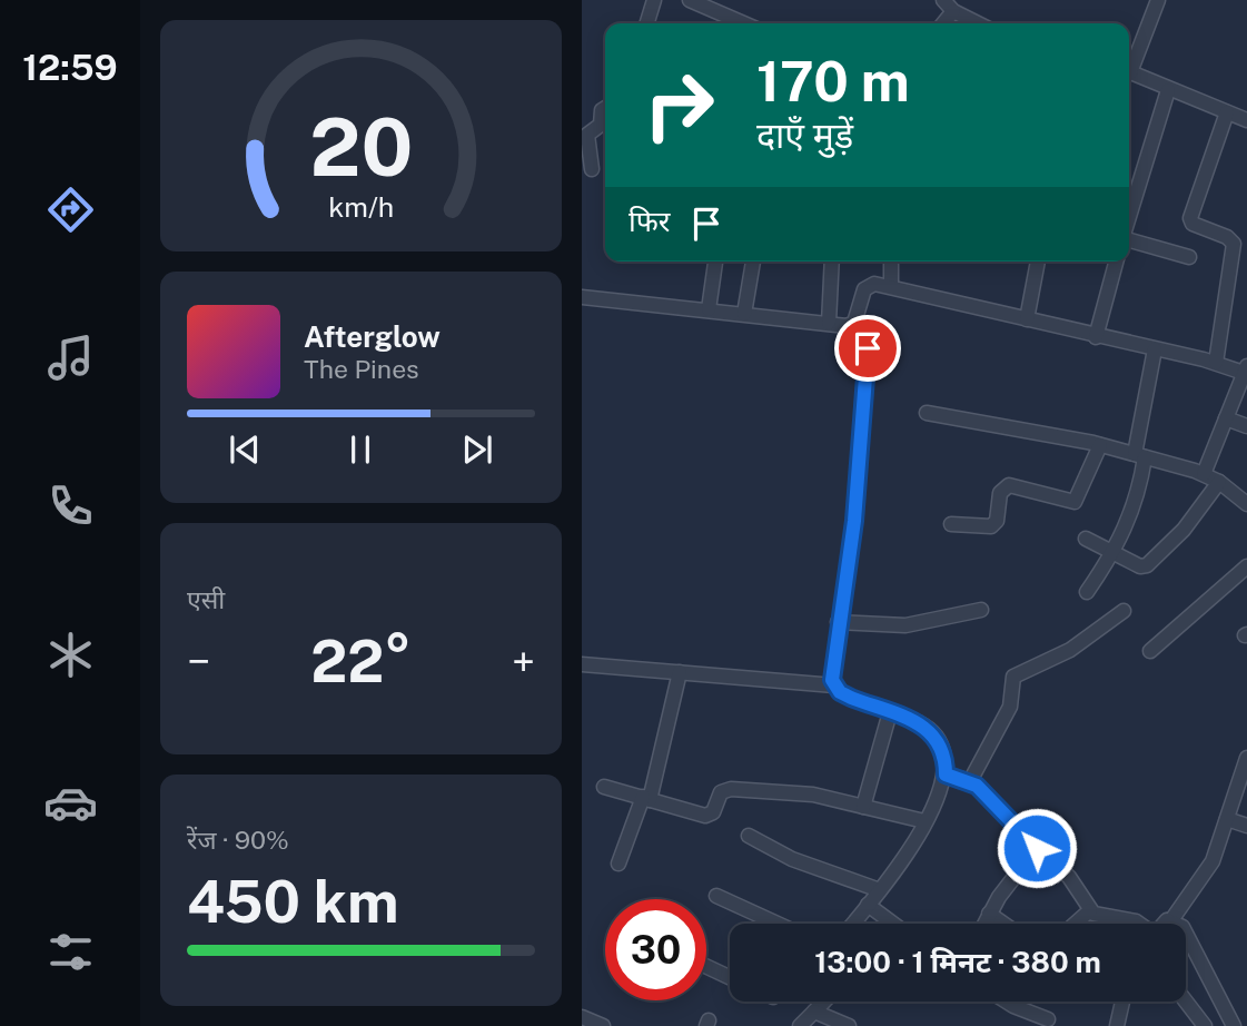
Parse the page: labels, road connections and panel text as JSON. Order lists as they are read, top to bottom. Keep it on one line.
{"page":{"tabs":"12:59","turn":["170 m","दाएँ मुड़ें"],"then":"फिर","song":["Afterglow","The Pines"],"tile":["एसी",["रेंज · 90%","450 km"]],"heat":["−","22°","+"],"limit":"30","trip":"13:00 · 1 मिनट · 380 m","gauge":["20","km/h"]}}
